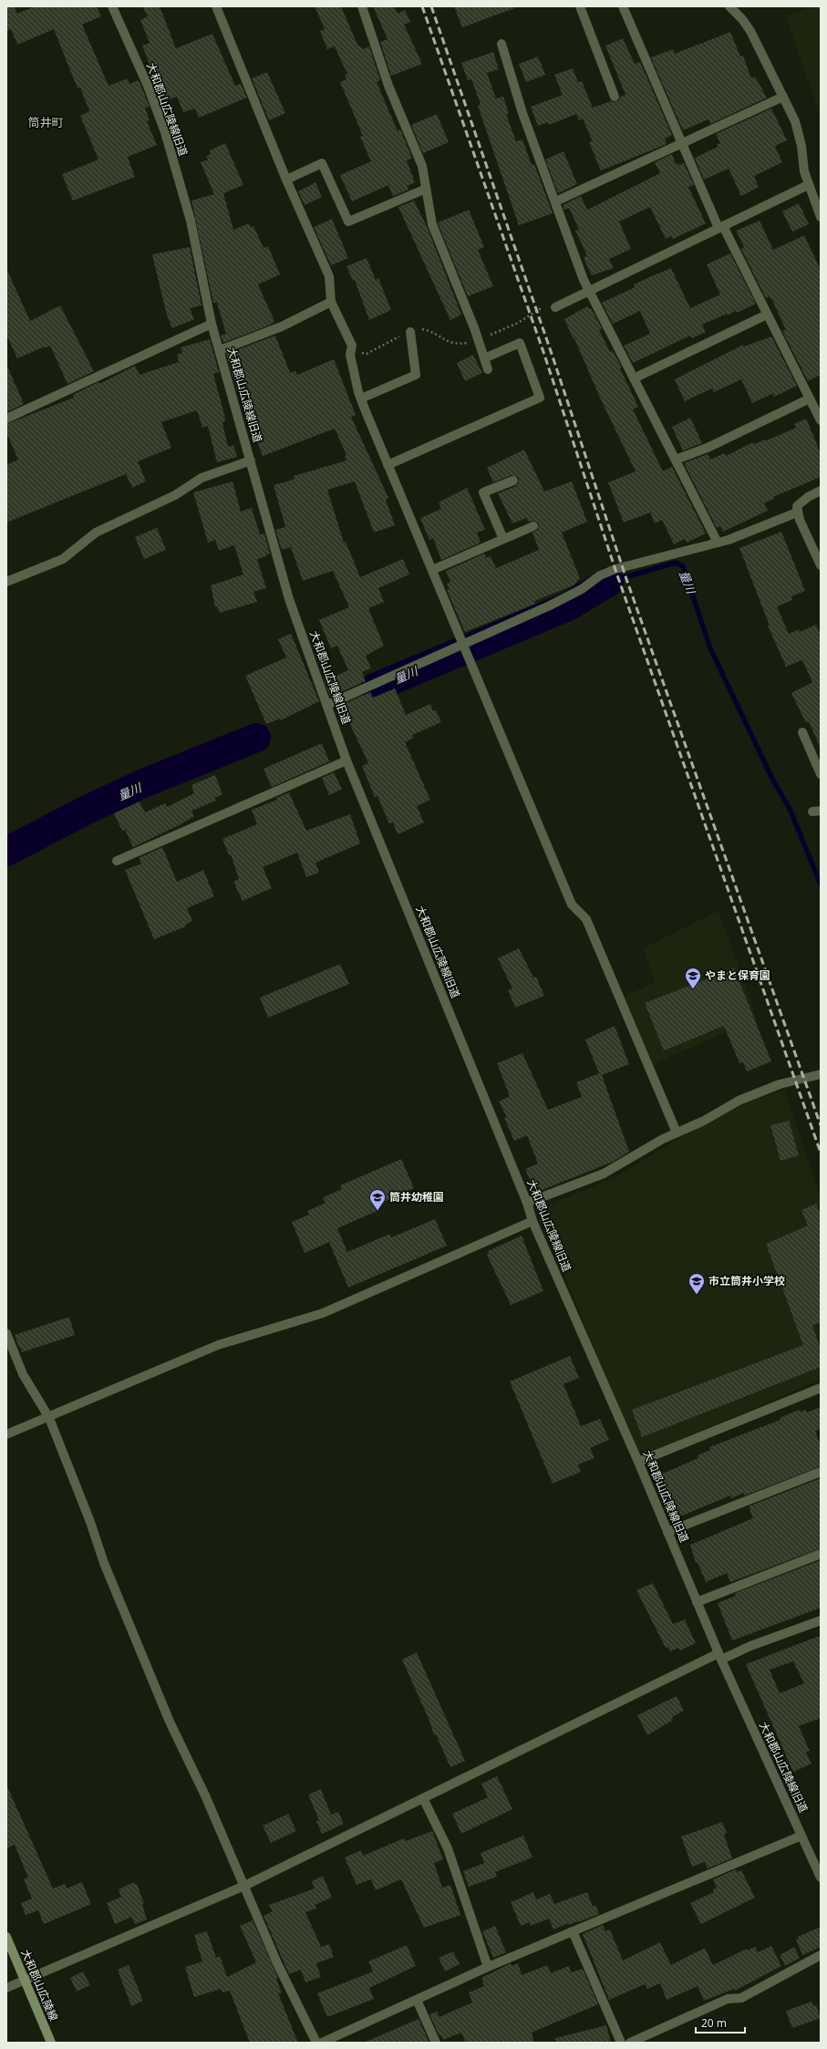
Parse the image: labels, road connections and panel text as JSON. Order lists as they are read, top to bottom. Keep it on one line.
{"streets":{"main road":["大和郡山広陵線"],"street":["大和郡山広陵線旧道"]},"districts":["筒井町"],"water":["量川"],"places":{"school or university":["やまと保育園","筒井幼稚園","市立筒井小学校"]},"scale_bar":"20 m"}
